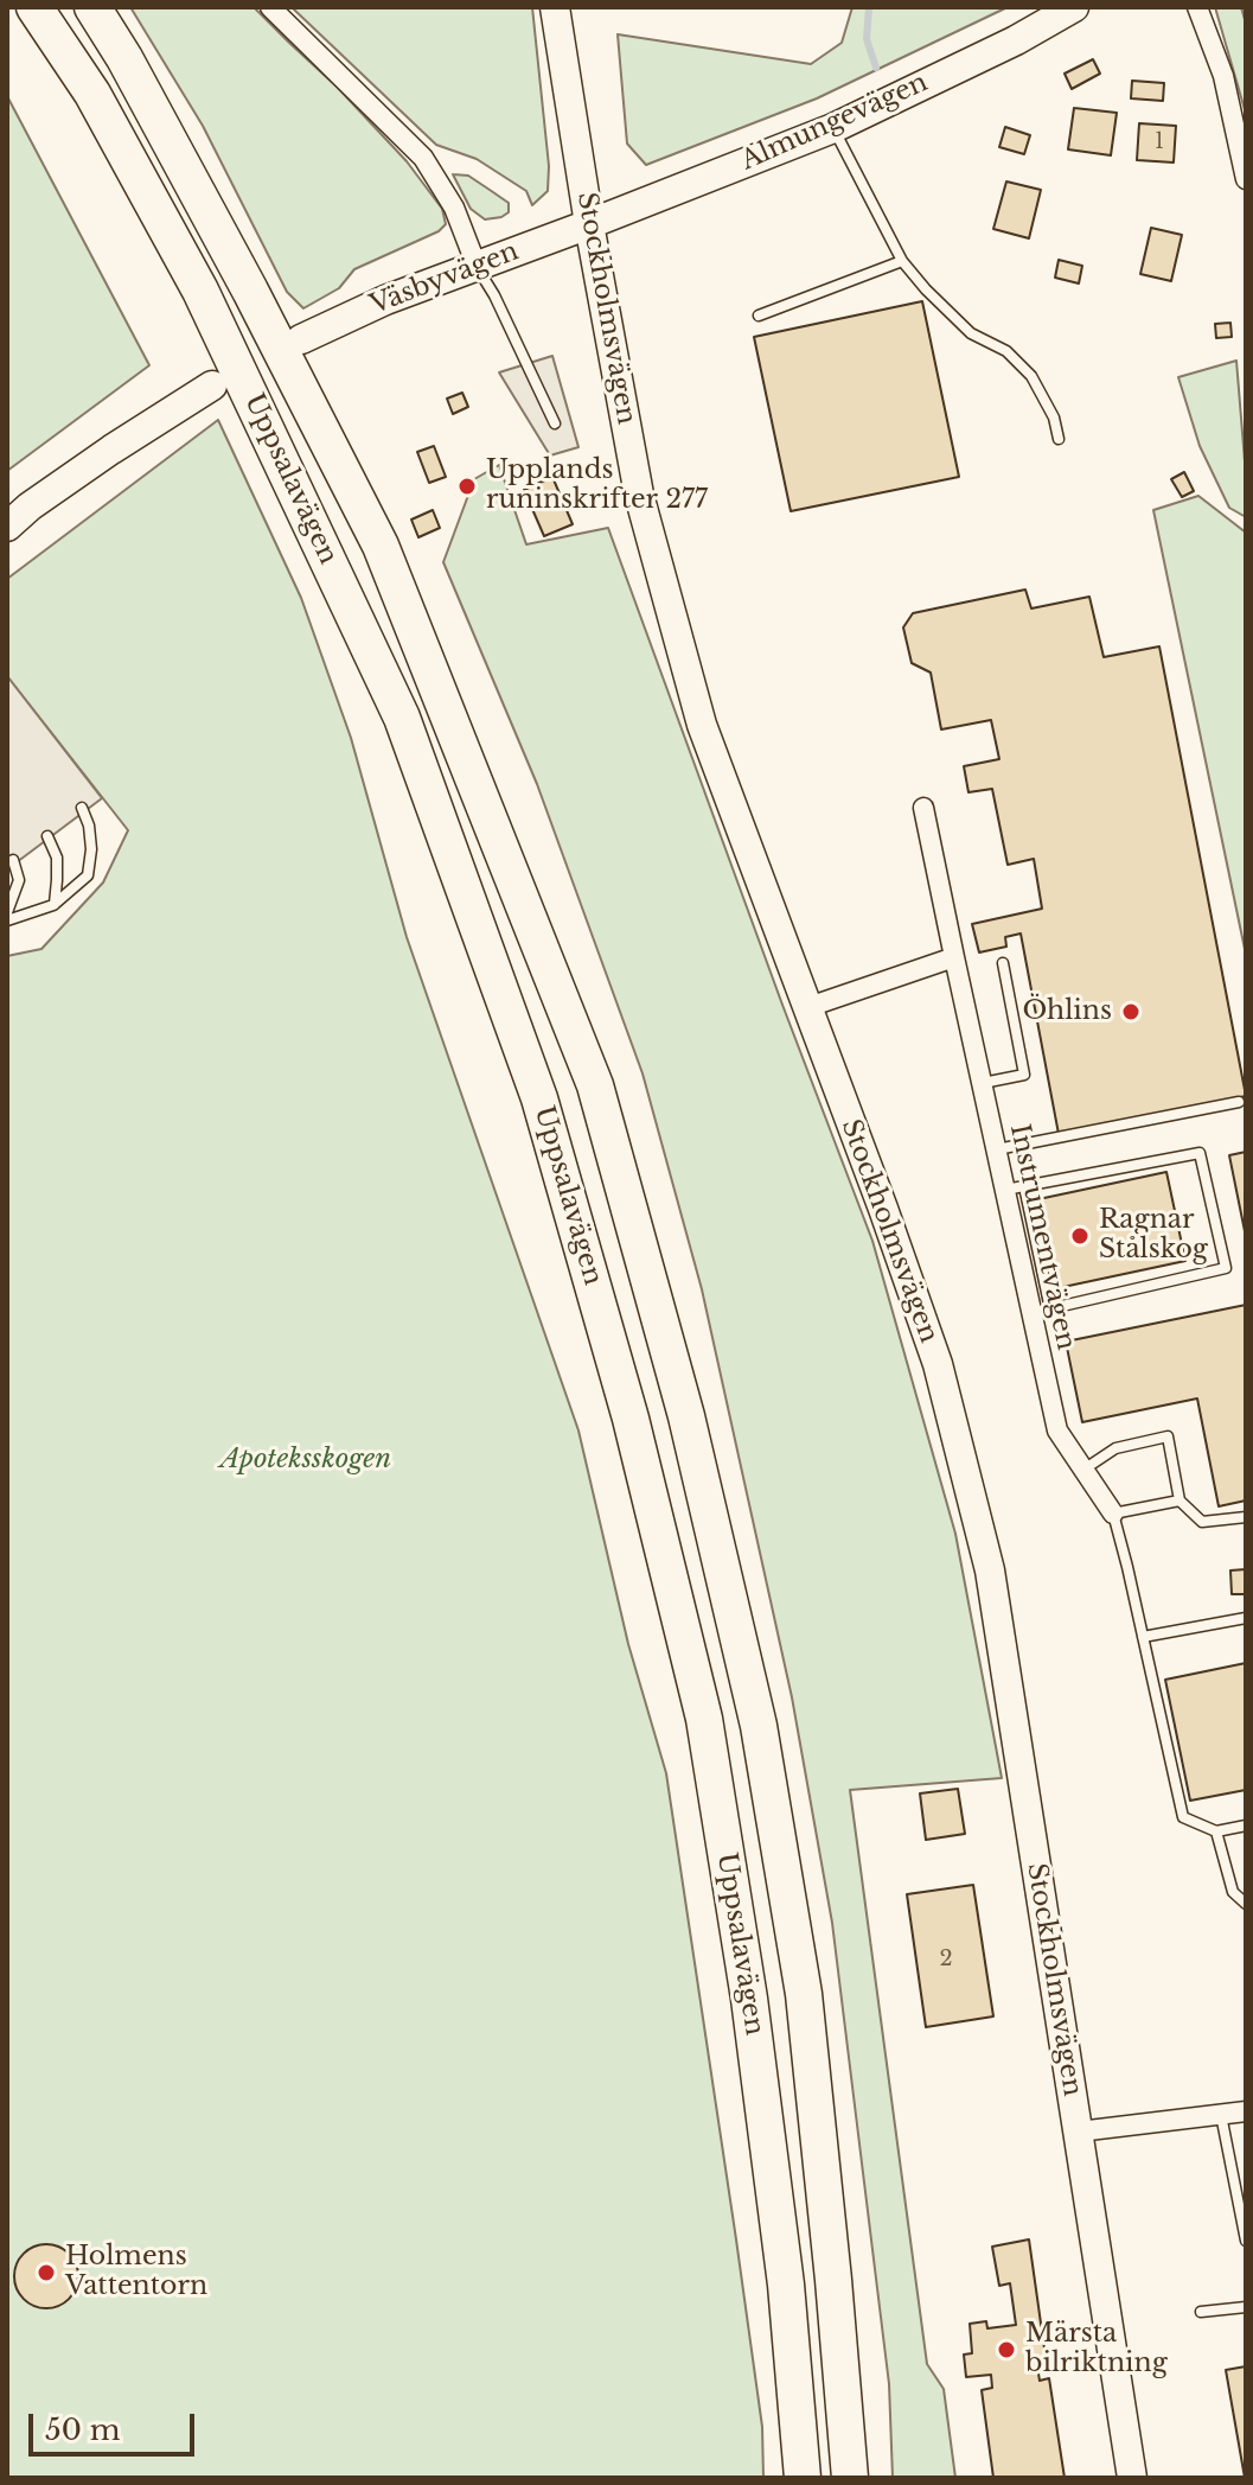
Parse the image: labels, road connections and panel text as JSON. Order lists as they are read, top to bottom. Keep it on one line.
{"streets":{"highway":["Uppsalavägen"],"street":["Almungevägen","Väsbyvägen","Stockholmsvägen","Instrumentvägen"]},"crossings":[["Almungevägen","Väsbyvägen"],["Almungevägen","Stockholmsvägen"],["Väsbyvägen","Stockholmsvägen"]],"parks":["Apoteksskogen"],"places":["Upplands runinskrifter 277","Öhlins","Ragnar Stålskog","Holmens Vattentorn","Märsta bilriktning"],"house_numbers":["1","2"],"scale_bar":"50 m"}
